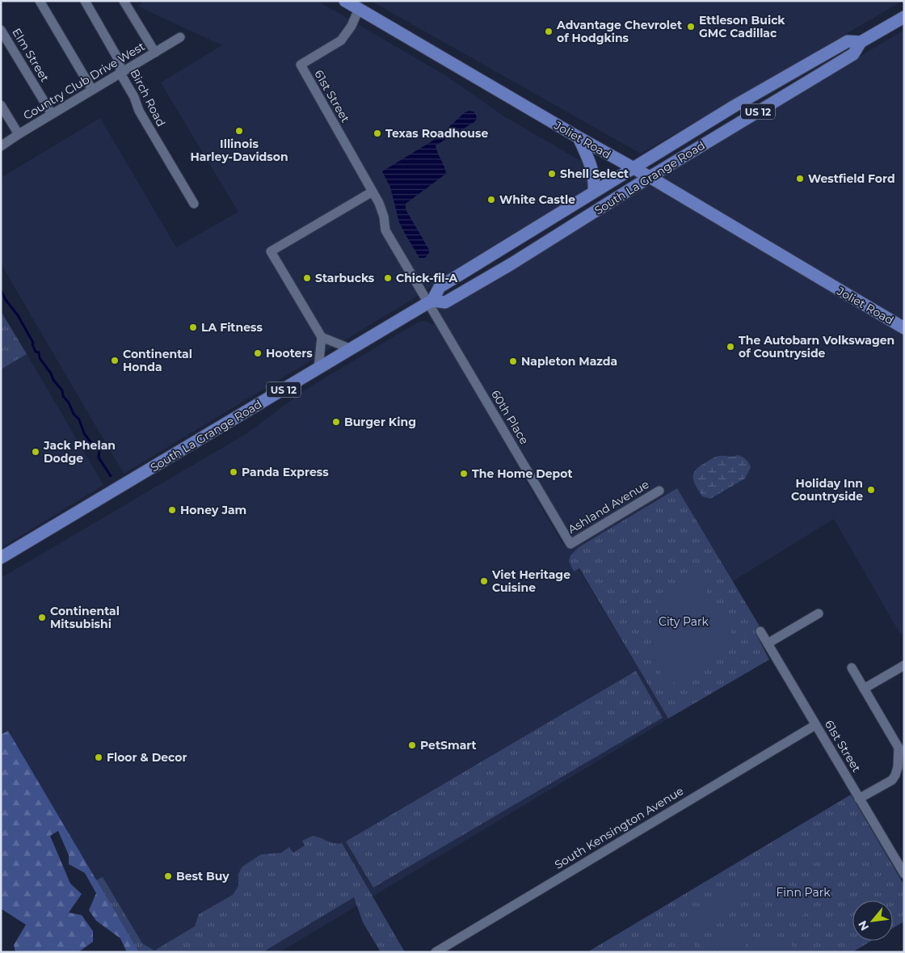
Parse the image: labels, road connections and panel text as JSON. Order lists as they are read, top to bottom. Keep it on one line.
{"streets":{"main road":["US 12","Joliet Road","South La Grange Road"],"street":["Elm Street","Country Club Drive West","61st Street","Birch Road","60th Place","Ashland Avenue","South Kensington Avenue"]},"crossings":[["Elm Street","Country Club Drive West"],["Country Club Drive West","Birch Road"],["61st Street","Joliet Road"],["61st Street","South La Grange Road"],["61st Street","60th Place"],["61st Street","South Kensington Avenue"],["Joliet Road","South La Grange Road"],["South La Grange Road","60th Place"],["60th Place","Ashland Avenue"]],"parks":["City Park","Finn Park"],"places":["Ettleson Buick GMC Cadillac","Advantage Chevrolet of Hodgkins","Illinois Harley-Davidson","Texas Roadhouse","Shell Select","Westfield Ford","White Castle","Starbucks","Chick-fil-A","LA Fitness","The Autobarn Volkswagen of Countryside","Hooters","Continental Honda","Napleton Mazda","Burger King","Jack Phelan Dodge","Panda Express","The Home Depot","Holiday Inn Countryside","Honey Jam","Viet Heritage Cuisine","Continental Mitsubishi","PetSmart","Floor & Decor","Best Buy"],"north":"bottom left"}
